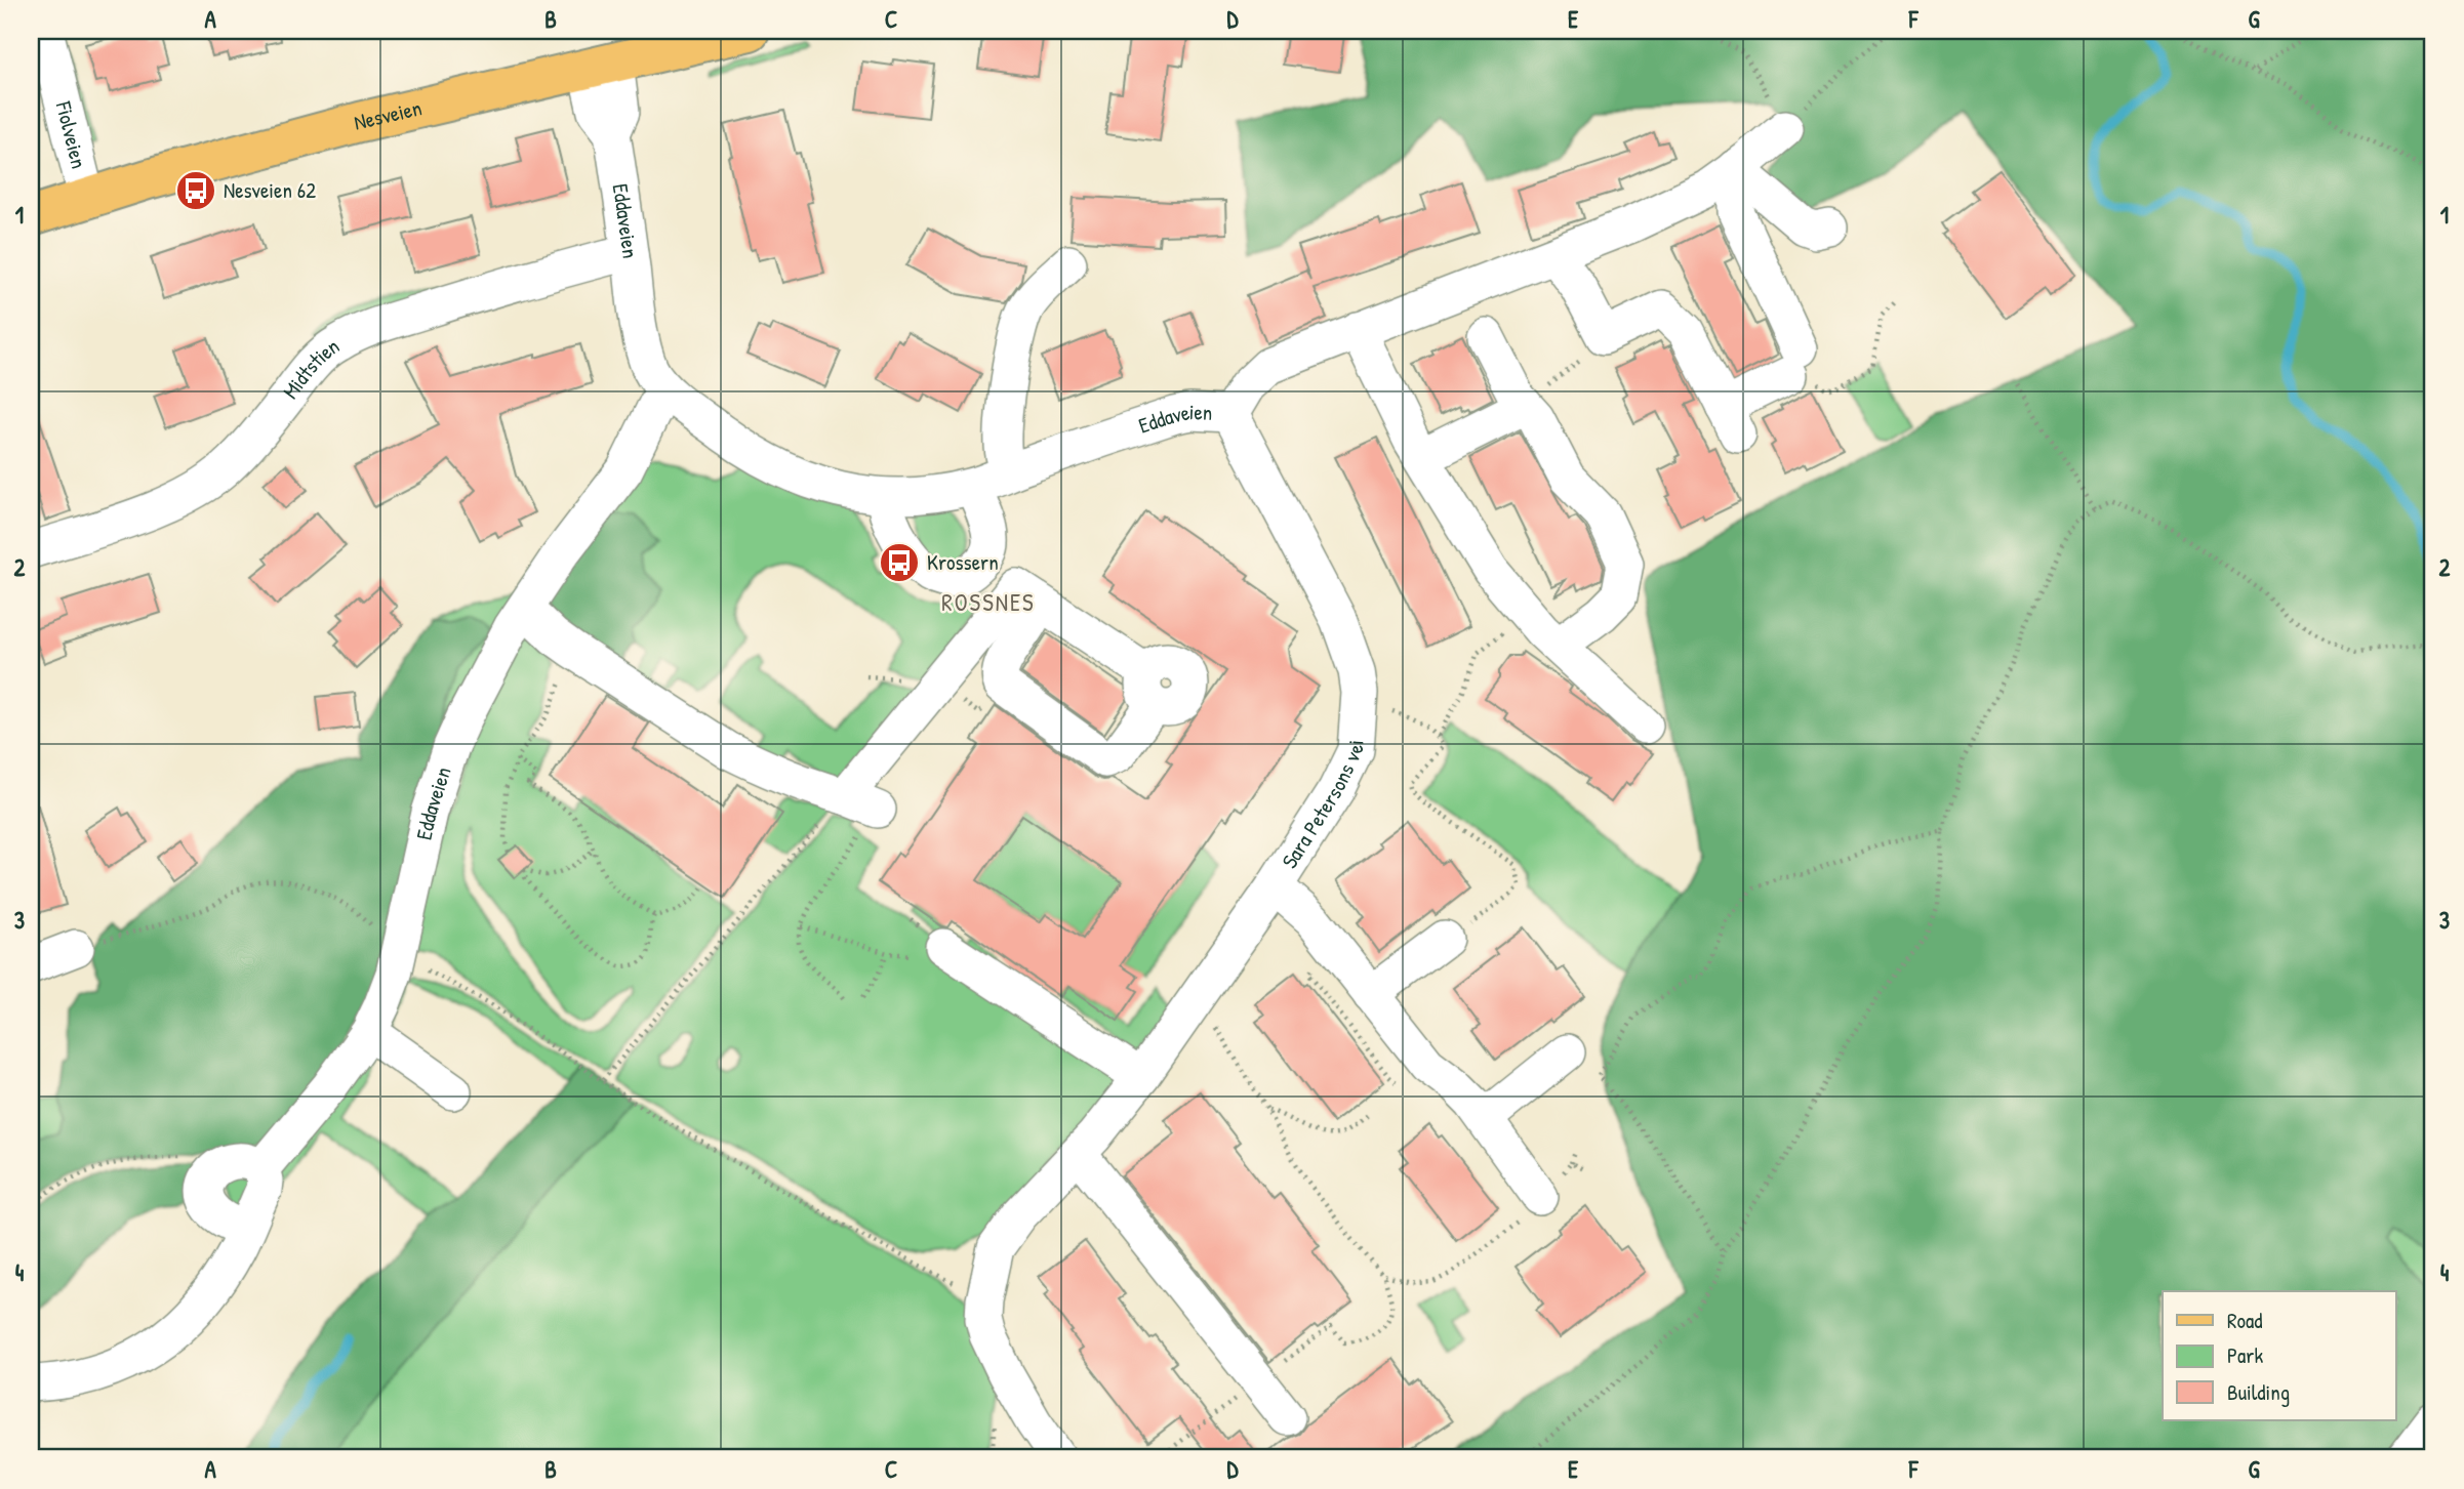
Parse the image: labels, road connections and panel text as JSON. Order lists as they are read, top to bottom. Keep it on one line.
{"streets":{"main road":["Nesveien"],"street":["Fiolveien","Eddaveien","Midtstien","Sara Petersons vei"]},"crossings":[["Nesveien","Fiolveien"],["Nesveien","Eddaveien"],["Eddaveien","Midtstien"],["Eddaveien","Sara Petersons vei"]],"districts":["ROSSNES"],"places":{"bus stop":["Nesveien 62","Krossern"]},"legend":["Road","Park","Building"],"grid":{"columns":["A","B","C","D","E","F","G"],"rows":["1","2","3","4"]}}
